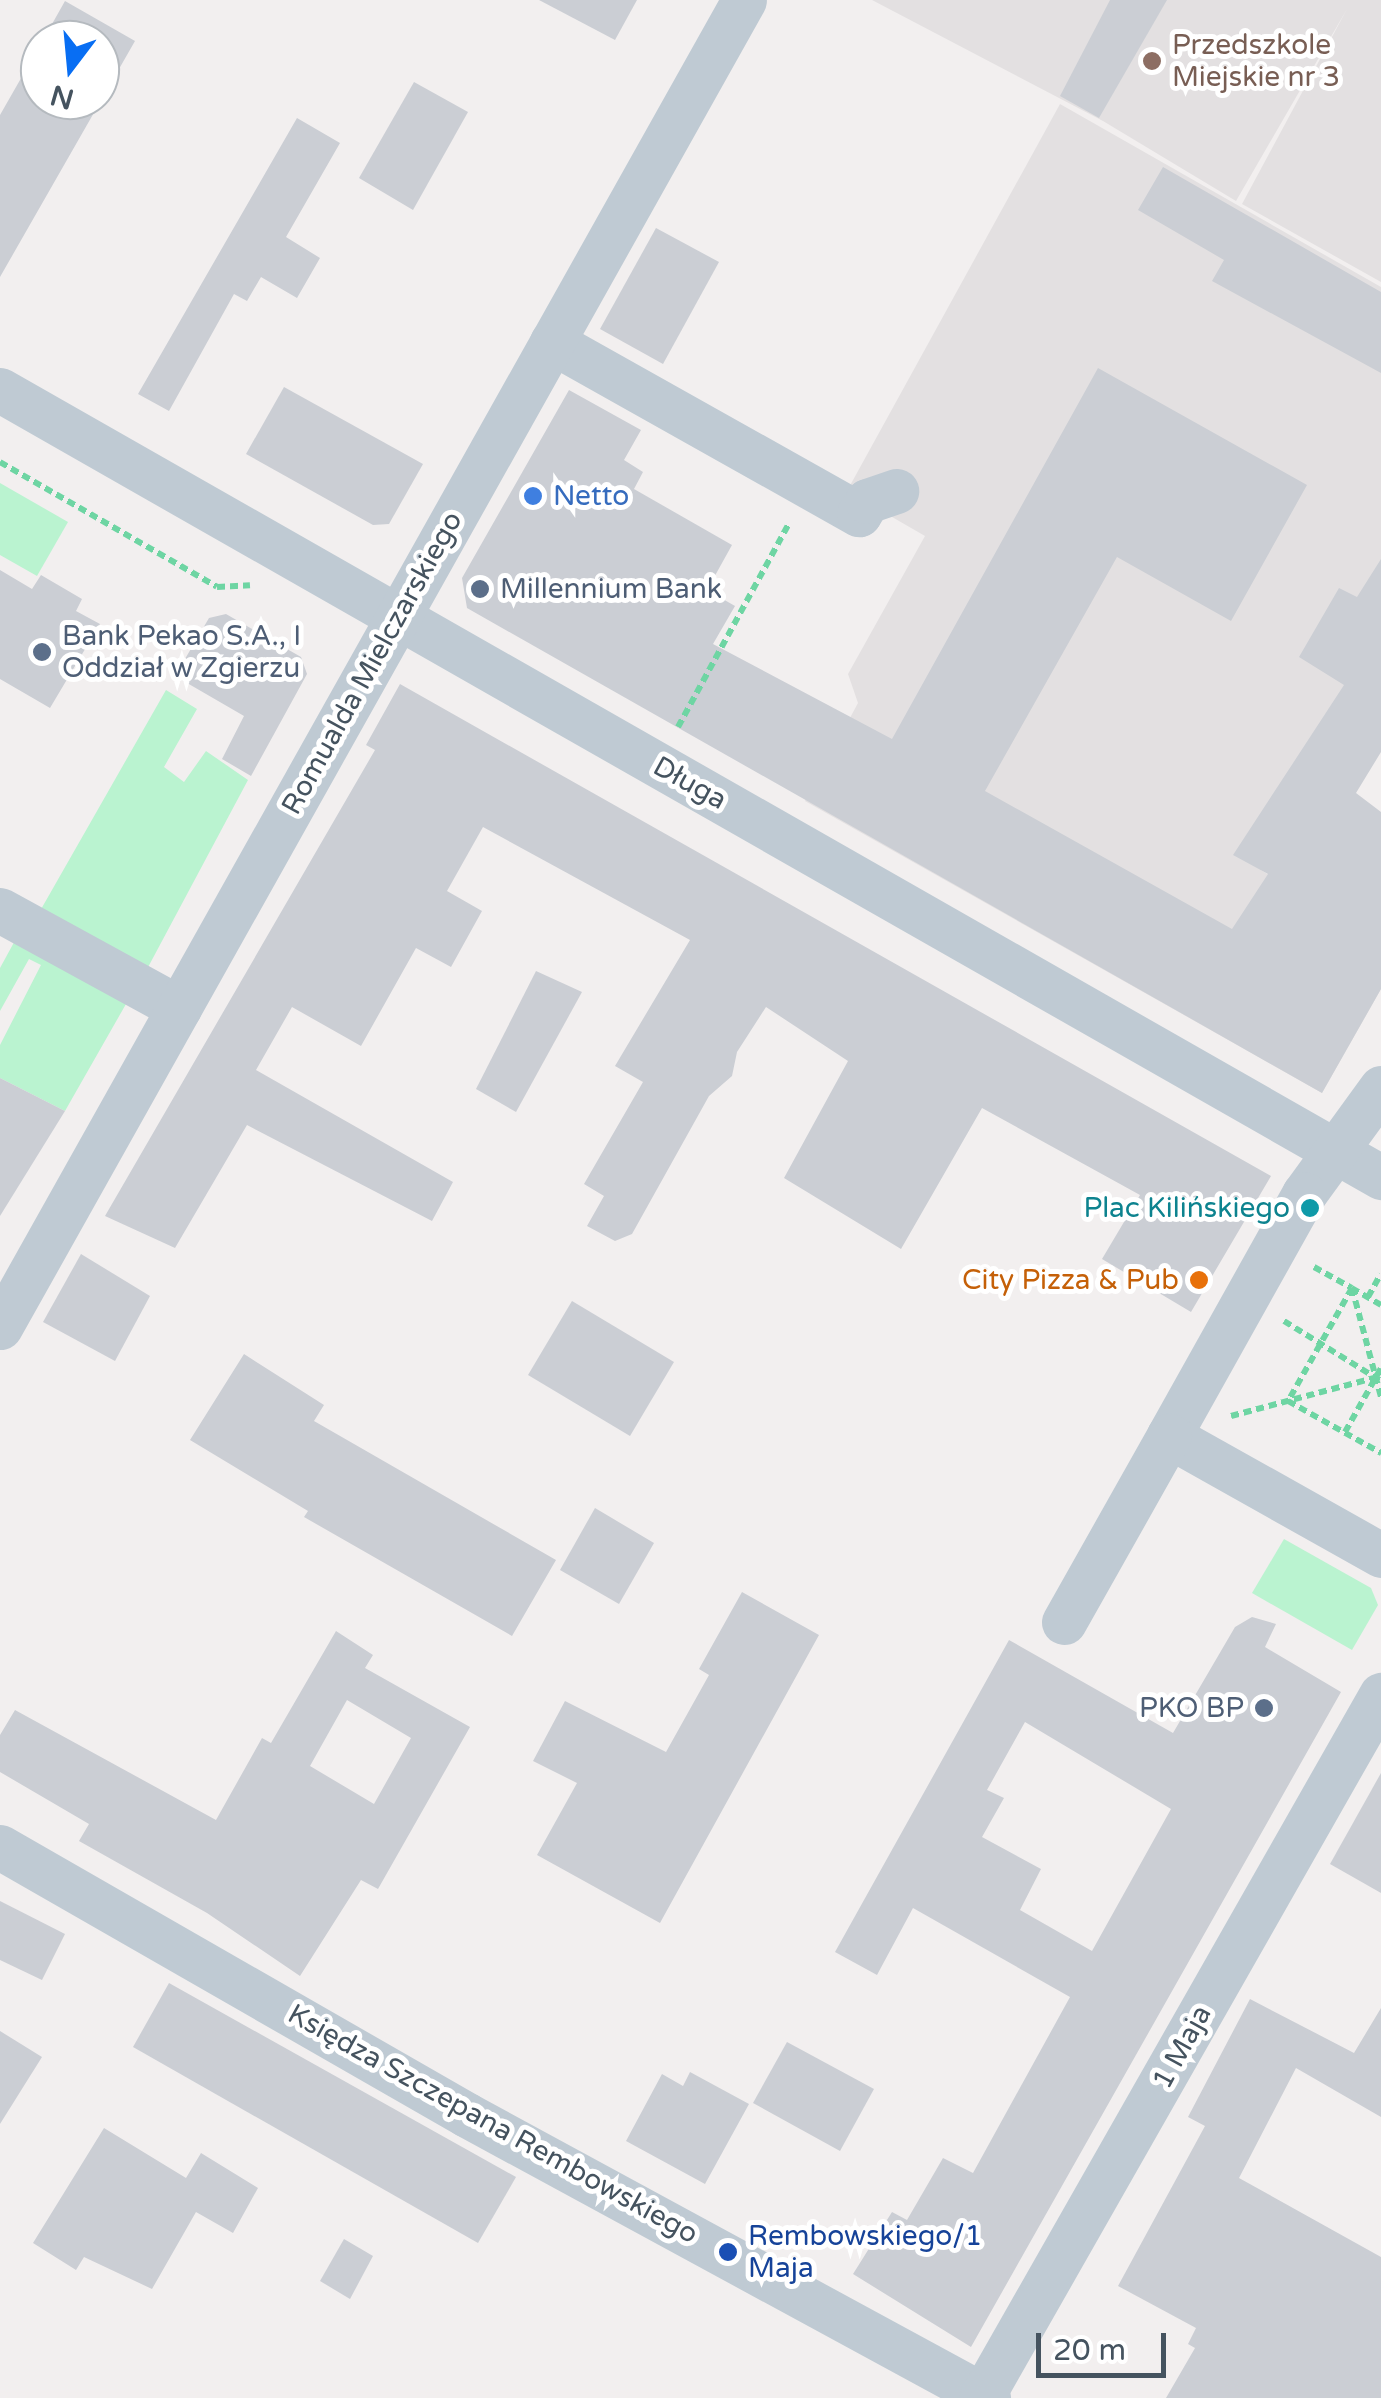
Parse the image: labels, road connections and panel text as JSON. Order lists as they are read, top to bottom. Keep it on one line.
{"streets":{"street":["Romualda Mielczarskiego","Długa","1 Maja","Księdza Szczepana Rembowskiego"]},"crossings":[["Romualda Mielczarskiego","Długa"],["1 Maja","Księdza Szczepana Rembowskiego"]],"places":["Przedszkole Miejskie nr 3","Netto","Millennium Bank","Bank Pekao S.A., I Oddział w Zgierzu","Plac Kilińskiego","City Pizza & Pub","PKO BP","Rembowskiego/1 Maja"],"scale_bar":"20 m","north":"bottom"}
